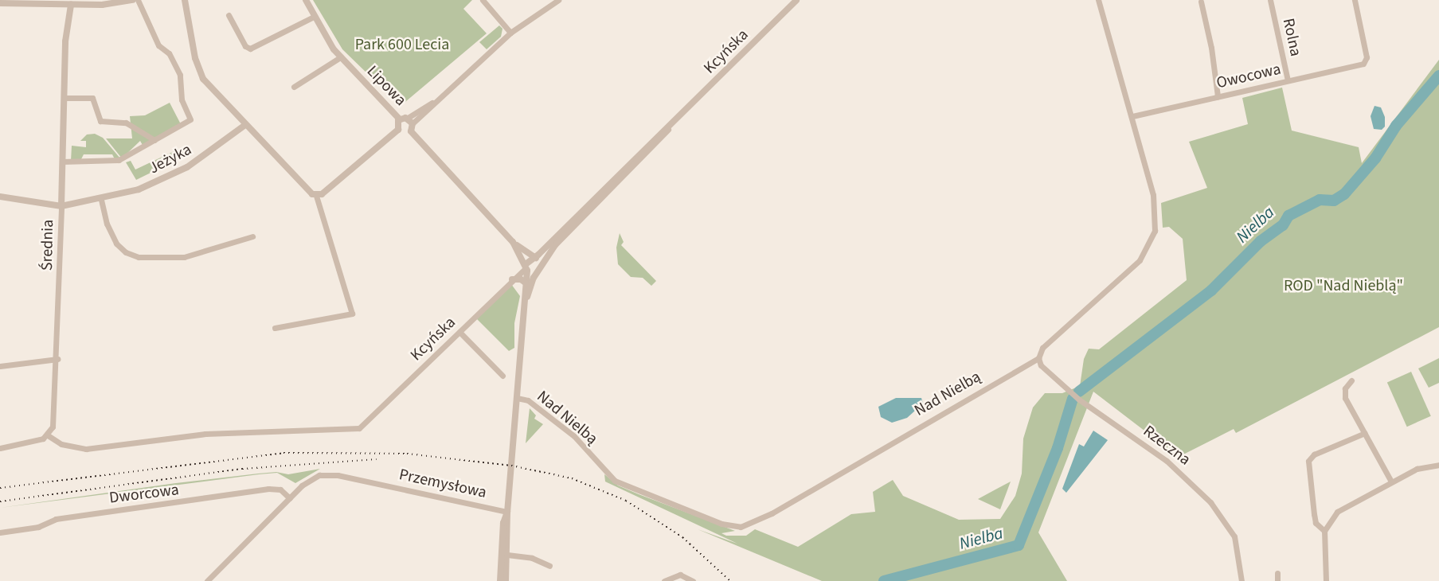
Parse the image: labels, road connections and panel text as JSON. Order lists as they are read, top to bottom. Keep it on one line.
{"streets":{"street":["Rolna","Kcyńska","Owocowa","Lipowa","Jeżyka","Średnia","Nad Nielbą","Rzeczna","Przemysłowa","Dworcowa"]},"crossings":[["Rolna","Owocowa"],["Kcyńska","Średnia"],["Kcyńska","Przemysłowa"],["Owocowa","Nad Nielbą"],["Jeżyka","Średnia"],["Nad Nielbą","Rzeczna"],["Nad Nielbą","Przemysłowa"],["Przemysłowa","Dworcowa"]],"water":["Nielba"],"parks":["Park 600 Lecia","ROD \"Nad Nieblą\""]}
